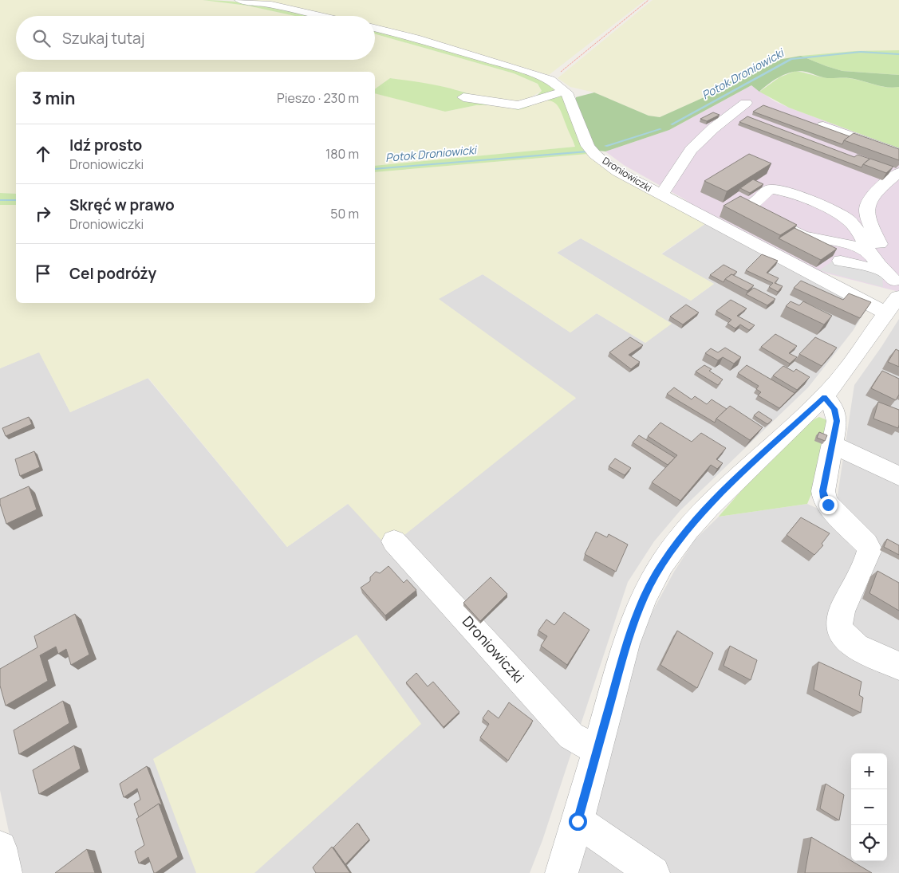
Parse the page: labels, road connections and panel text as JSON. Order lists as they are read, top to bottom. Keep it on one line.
{"streets":{"street":["Droniowiczki"]},"water":["Potok Droniowicki"],"page":{"search":"Szukaj tutaj","heading":["3 min","Pieszo · 230 m"],"list":[["Idź prosto","Droniowiczki","180 m"],["Skręć w prawo","Droniowiczki","50 m"],"Cel podróży"],"map_buttons":["+","−"]}}
